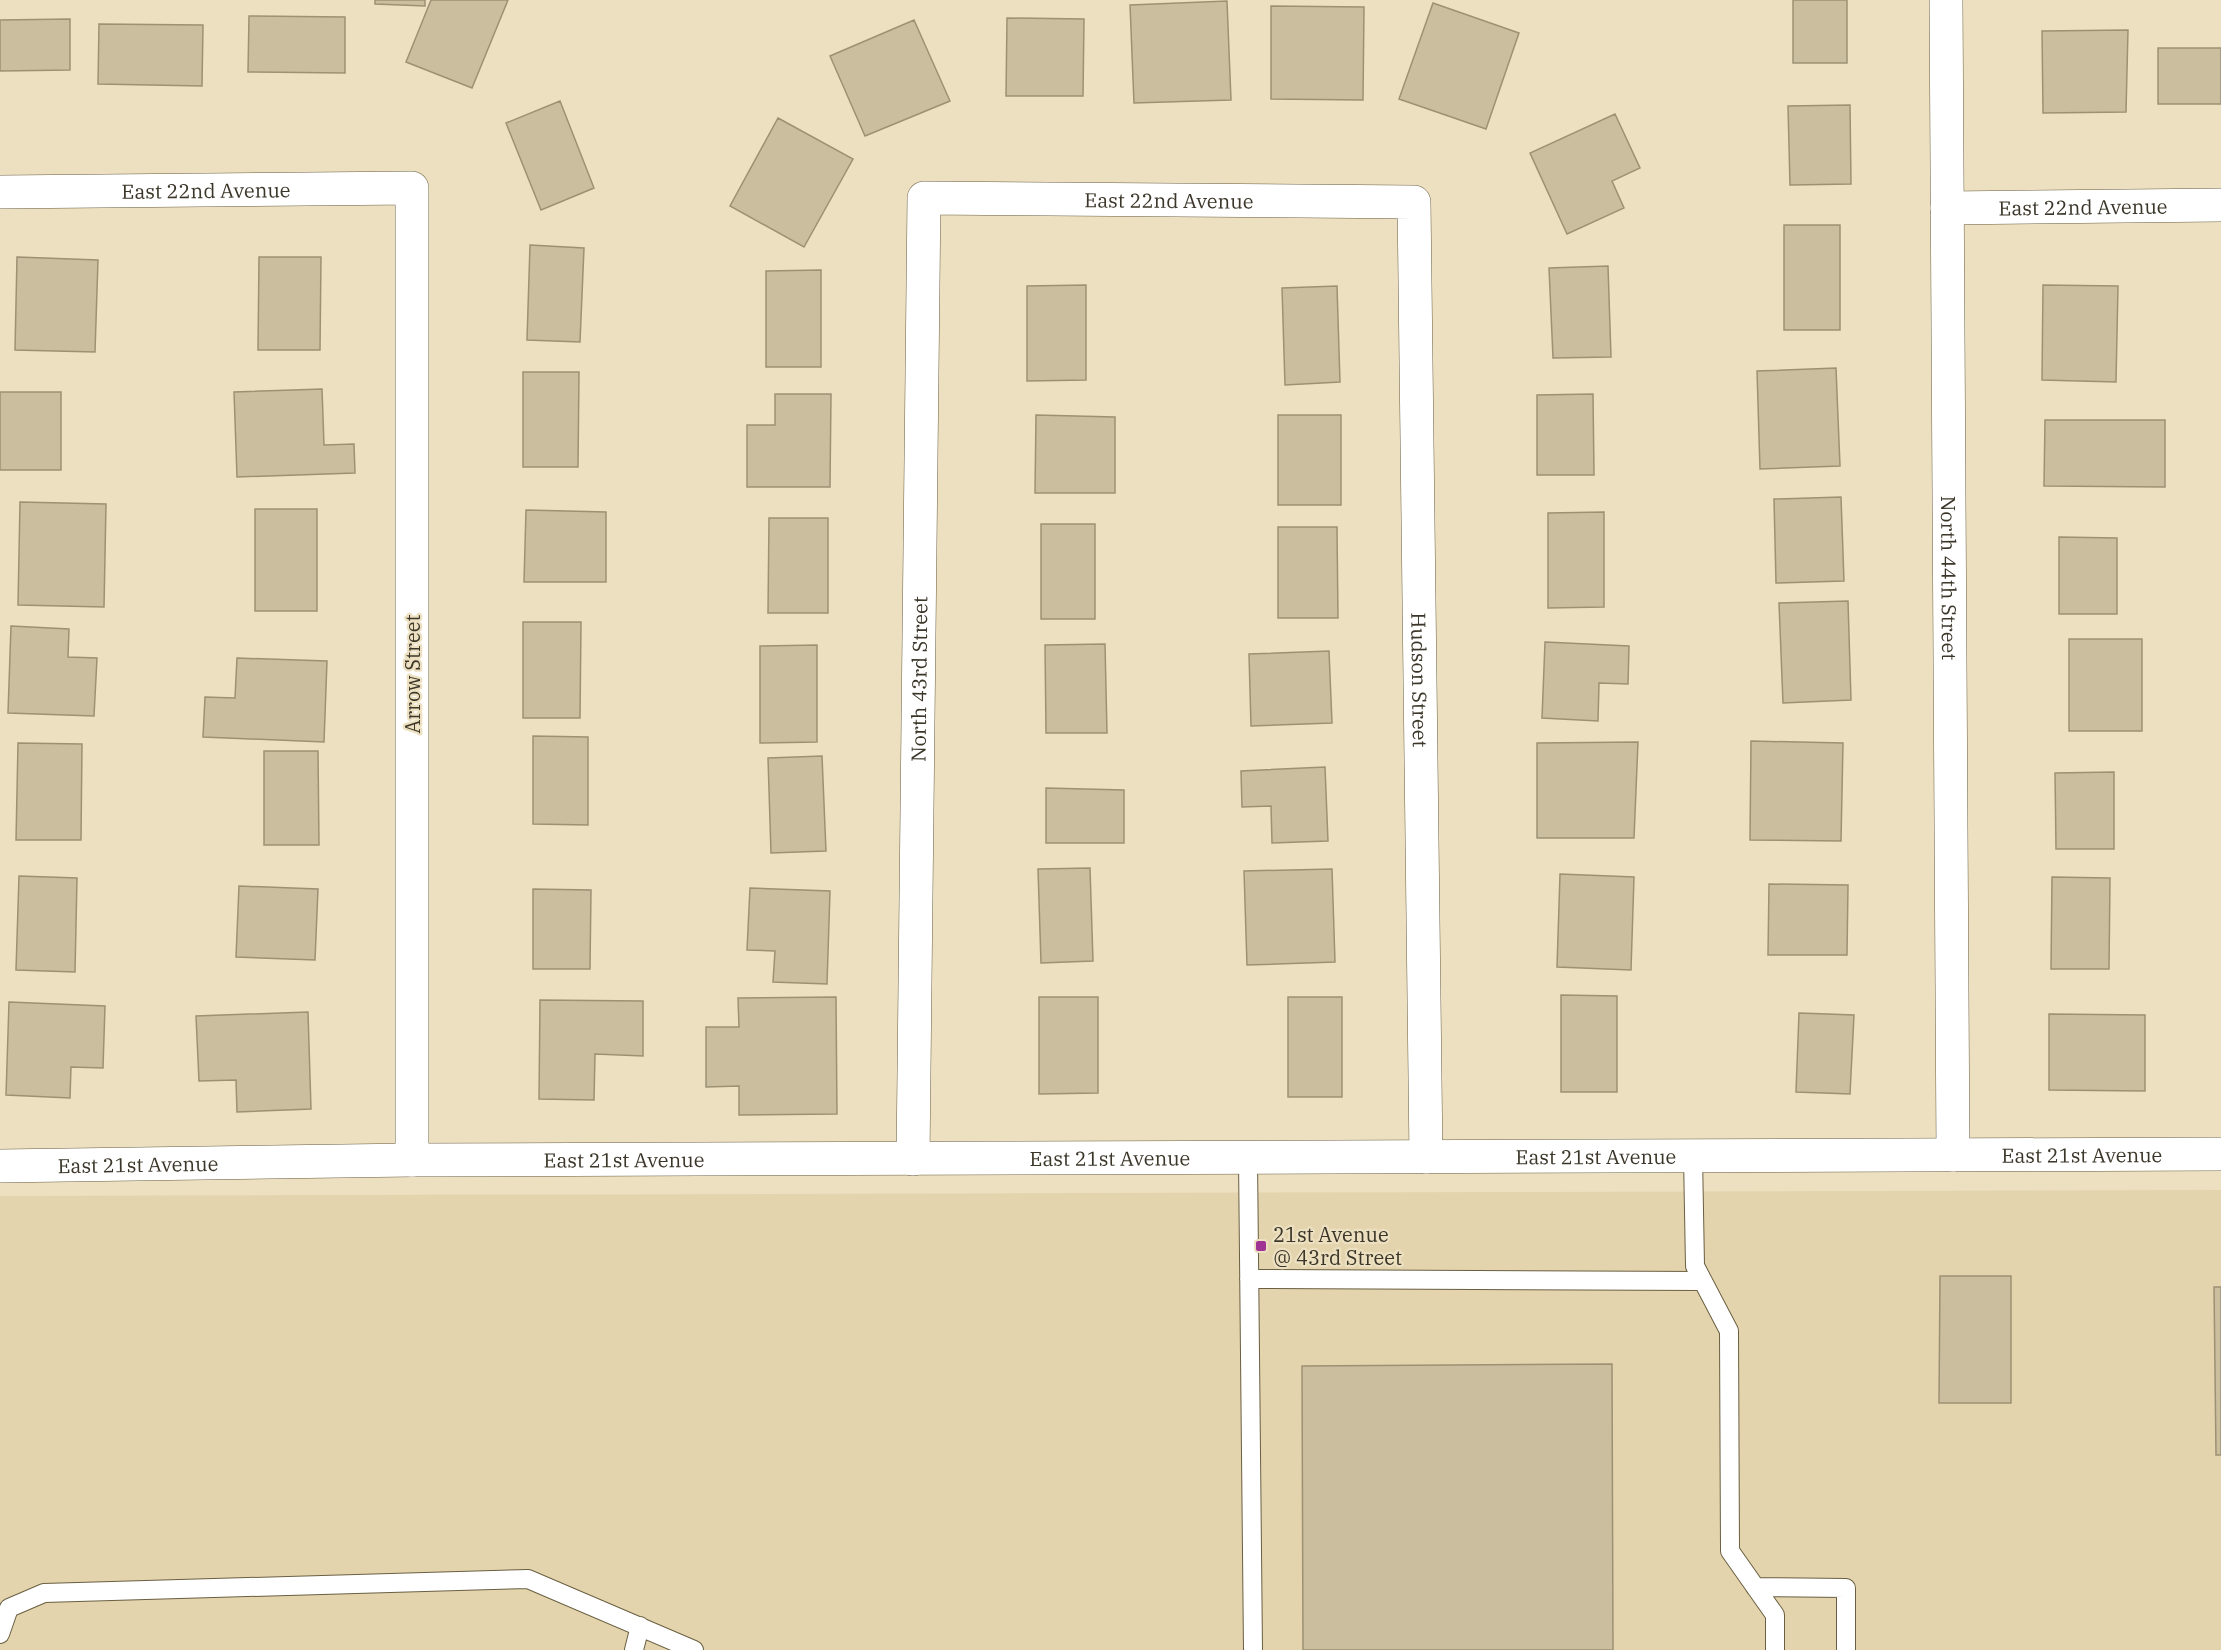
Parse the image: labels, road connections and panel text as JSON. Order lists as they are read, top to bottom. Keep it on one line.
{"streets":{"street":["East 22nd Avenue","North 44th Street","Arrow Street","North 43rd Street","Hudson Street","East 21st Avenue"]},"crossings":[["East 22nd Avenue","North 44th Street"],["East 22nd Avenue","Arrow Street"],["East 22nd Avenue","North 43rd Street"],["East 22nd Avenue","Hudson Street"],["North 44th Street","East 21st Avenue"],["Arrow Street","East 21st Avenue"],["North 43rd Street","East 21st Avenue"],["Hudson Street","East 21st Avenue"]],"places":{"transit":["21st Avenue @ 43rd Street"]}}
